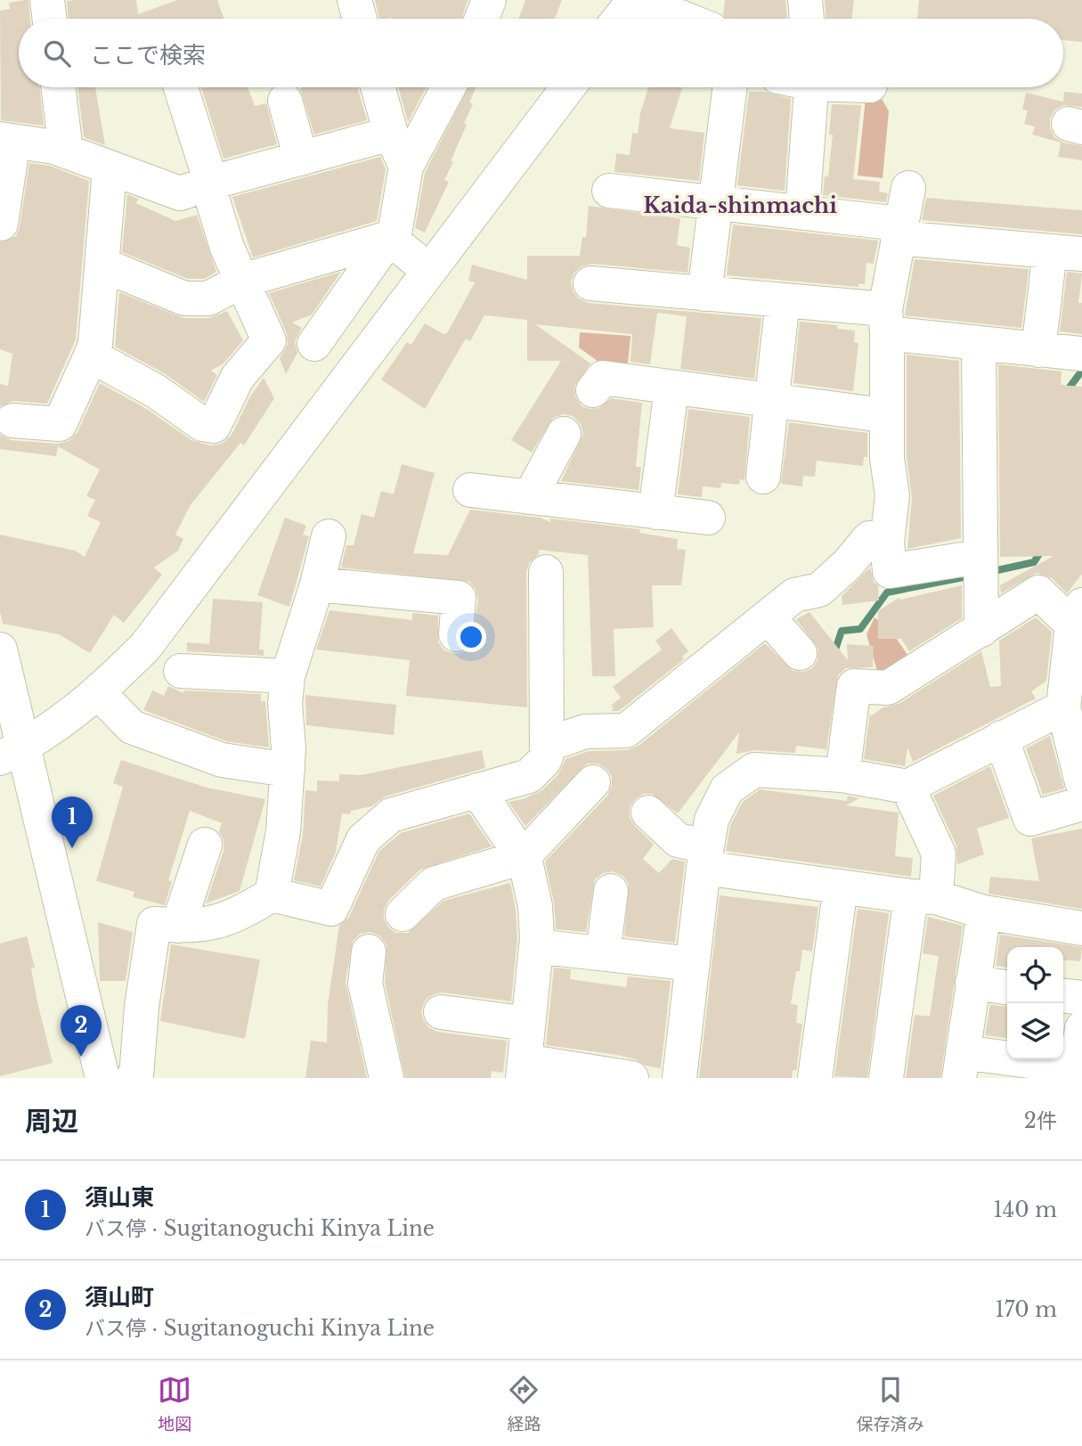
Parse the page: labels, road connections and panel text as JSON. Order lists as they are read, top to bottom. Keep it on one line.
{"districts":["Kaida-shinmachi"],"page":{"search":"ここで検索","pins":["1","2"],"heading":["周辺","2件"],"list":[{"mark":"1","name":"須山東","note":"バス停 · Sugitanoguchi Kinya Line","value":"140 m"},{"mark":"2","name":"須山町","note":"バス停 · Sugitanoguchi Kinya Line","value":"170 m"}],"nav":["地図","経路","保存済み"]}}
